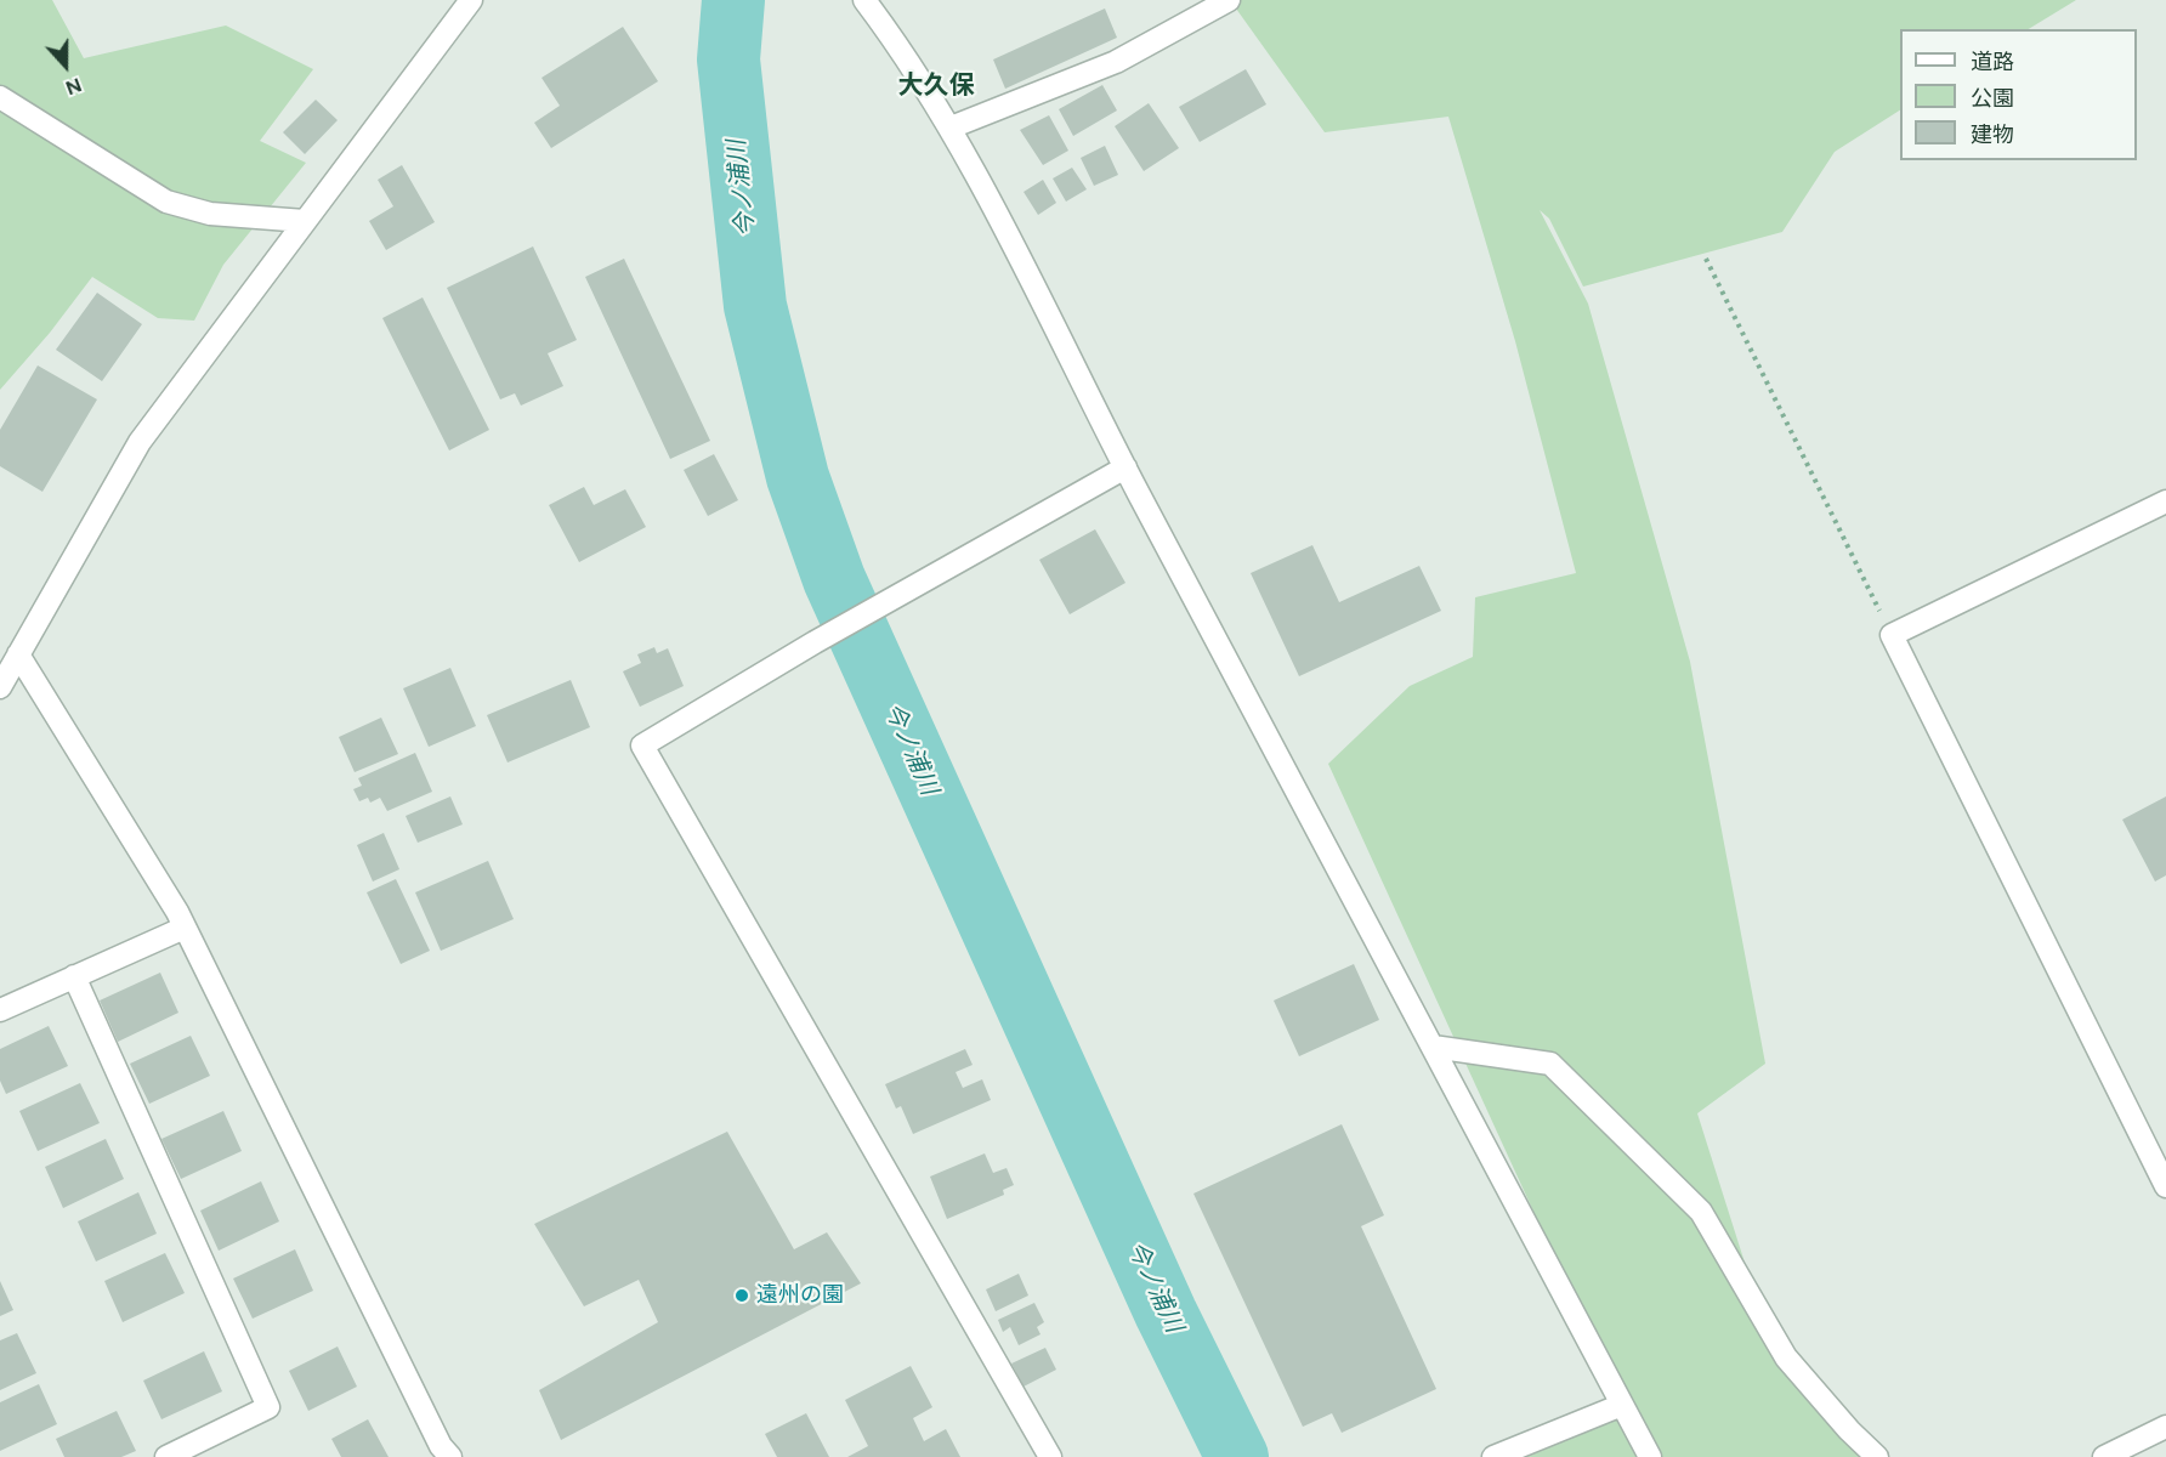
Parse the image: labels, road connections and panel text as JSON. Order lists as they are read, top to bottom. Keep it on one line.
{"districts":["大久保"],"water":["今ノ浦川"],"places":["遠州の園"],"legend":["道路","公園","建物"],"north":"bottom"}
